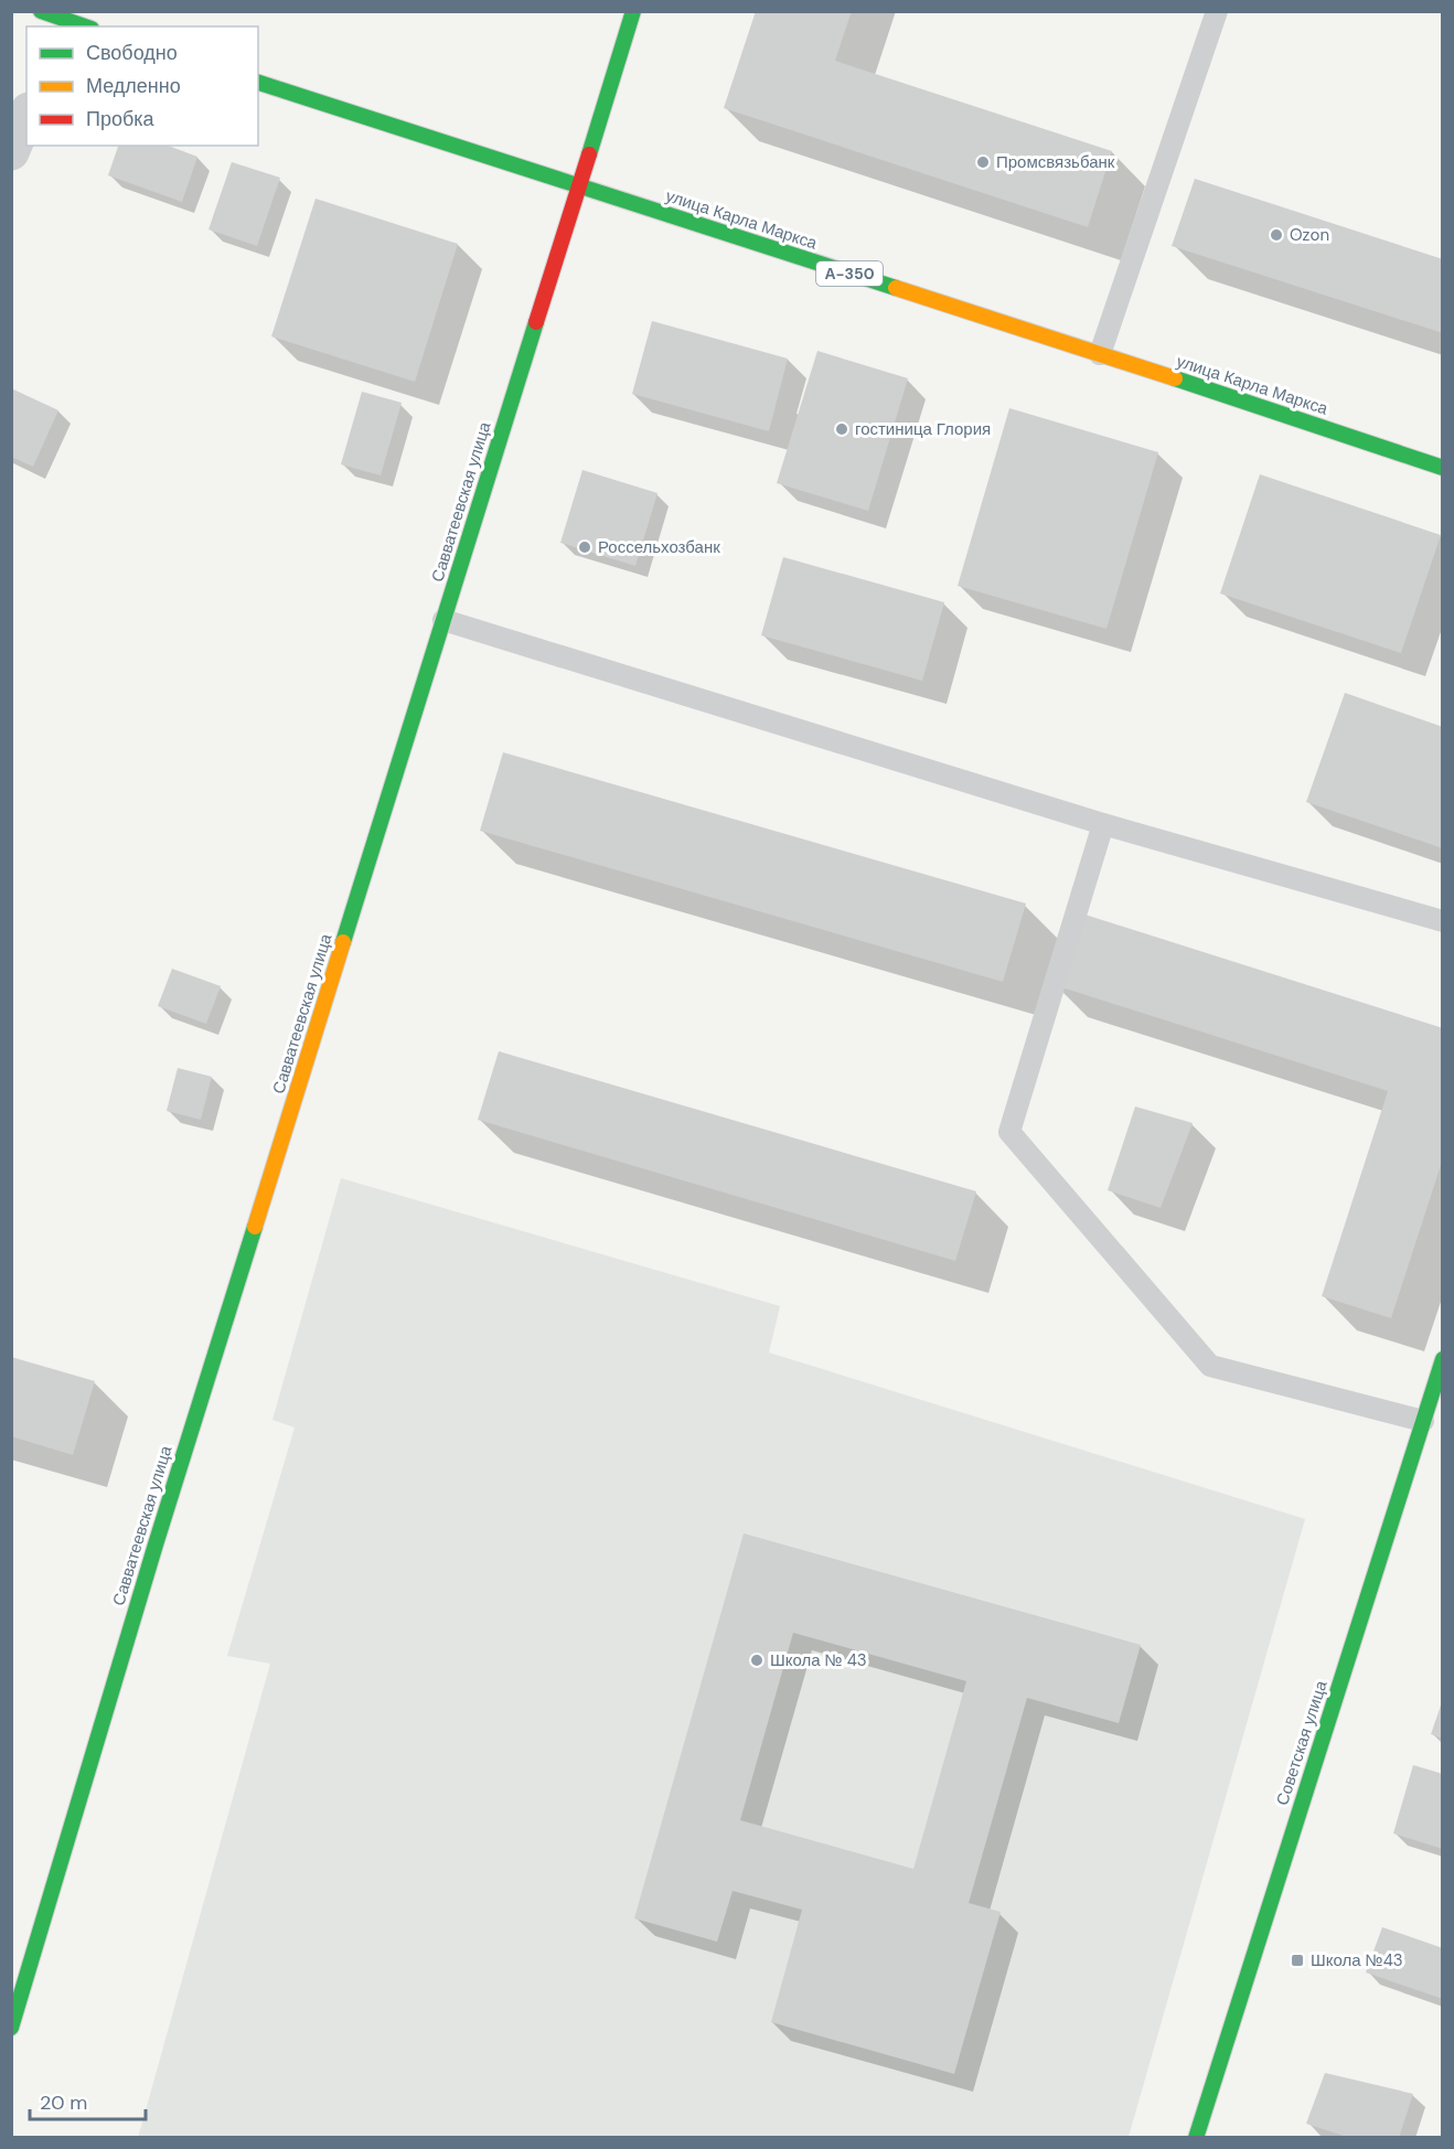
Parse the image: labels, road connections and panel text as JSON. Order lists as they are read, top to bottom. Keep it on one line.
{"streets":{"main road":["улица Карла Маркса","А-350","Савватеевская улица","Советская улица"]},"crossings":[["улица Карла Маркса","Савватеевская улица"]],"places":{"other":["Промсвязьбанк","Ozon","гостиница Глория","Россельхозбанк","Школа № 43"],"transit":["Школа №43"]},"legend":["Свободно","Медленно","Пробка"],"scale_bar":"20 m"}
